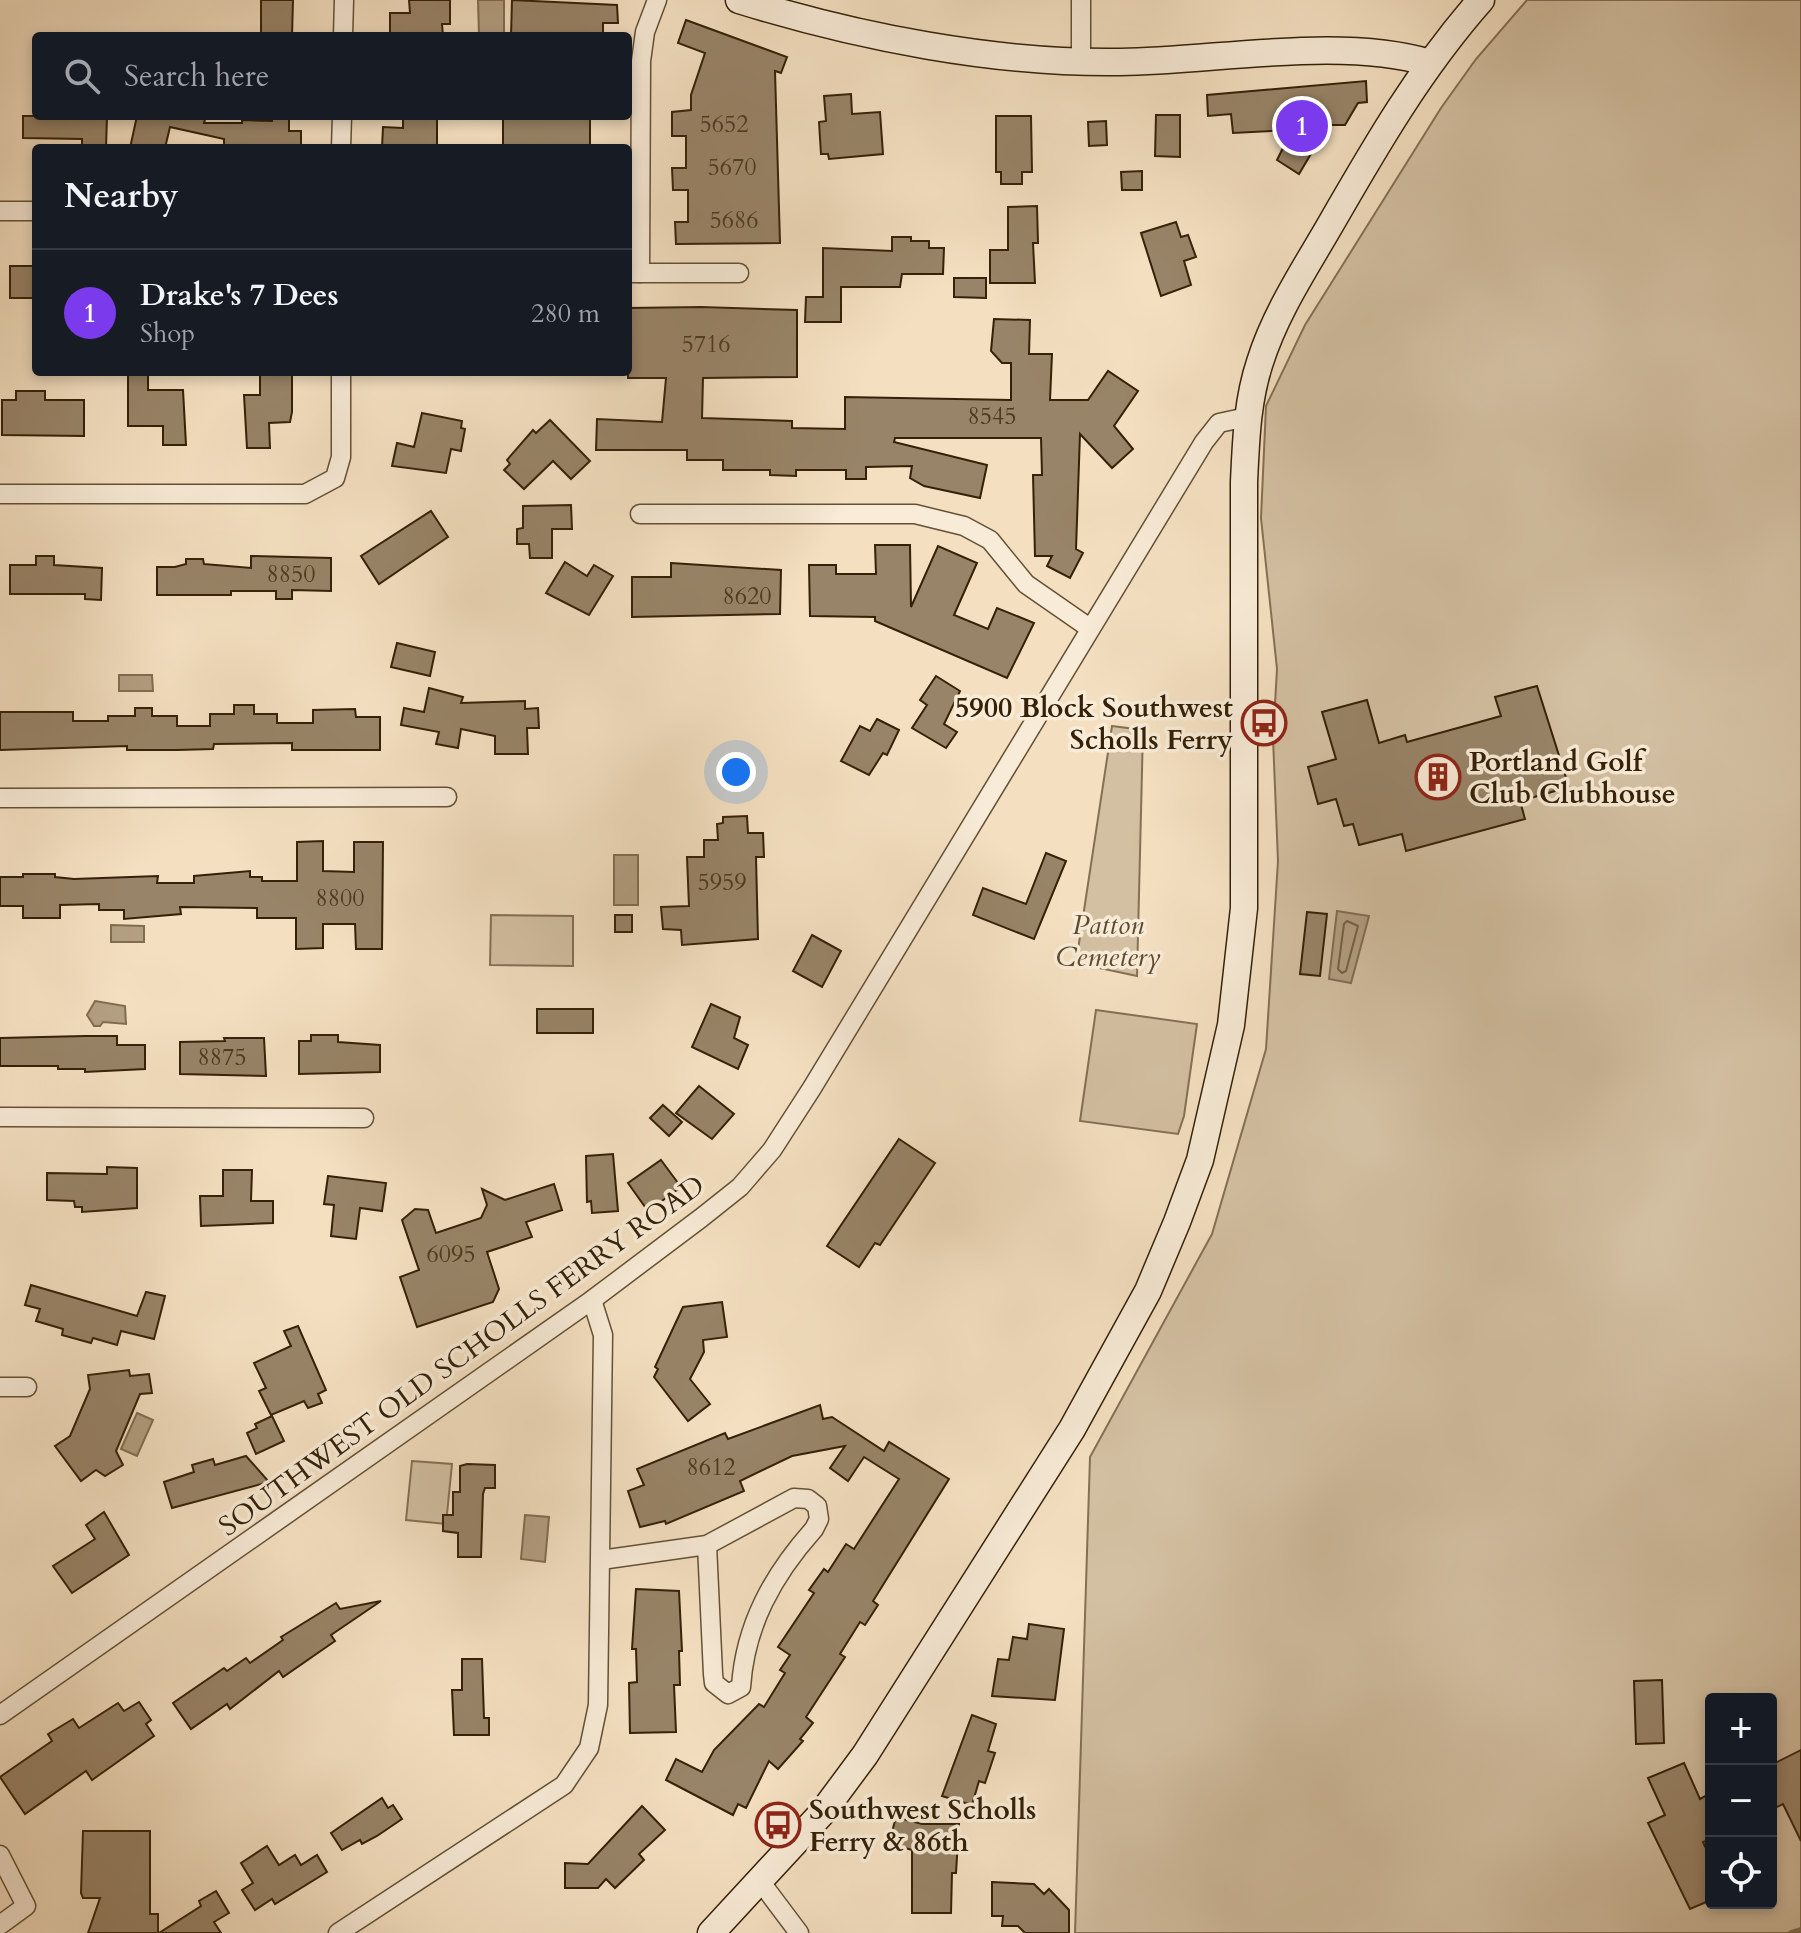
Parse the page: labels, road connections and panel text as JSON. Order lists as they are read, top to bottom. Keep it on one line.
{"streets":{"street":["SOUTHWEST OLD SCHOLLS FERRY ROAD"]},"parks":["Patton Cemetery"],"places":{"bus stop":["5900 Block Southwest Scholls Ferry","Southwest Scholls Ferry & 86th"],"building":["Portland Golf Club Clubhouse"]},"house_numbers":["5652","5670","5686","5716","8545","8850","8620","5959","8800","8875","6095","8612"],"page":{"search":"Search here","pins":"1","heading":"Nearby","list":[{"mark":"1","name":"Drake's 7 Dees","note":"Shop","value":"280 m"}],"map_buttons":["+","−"]}}
